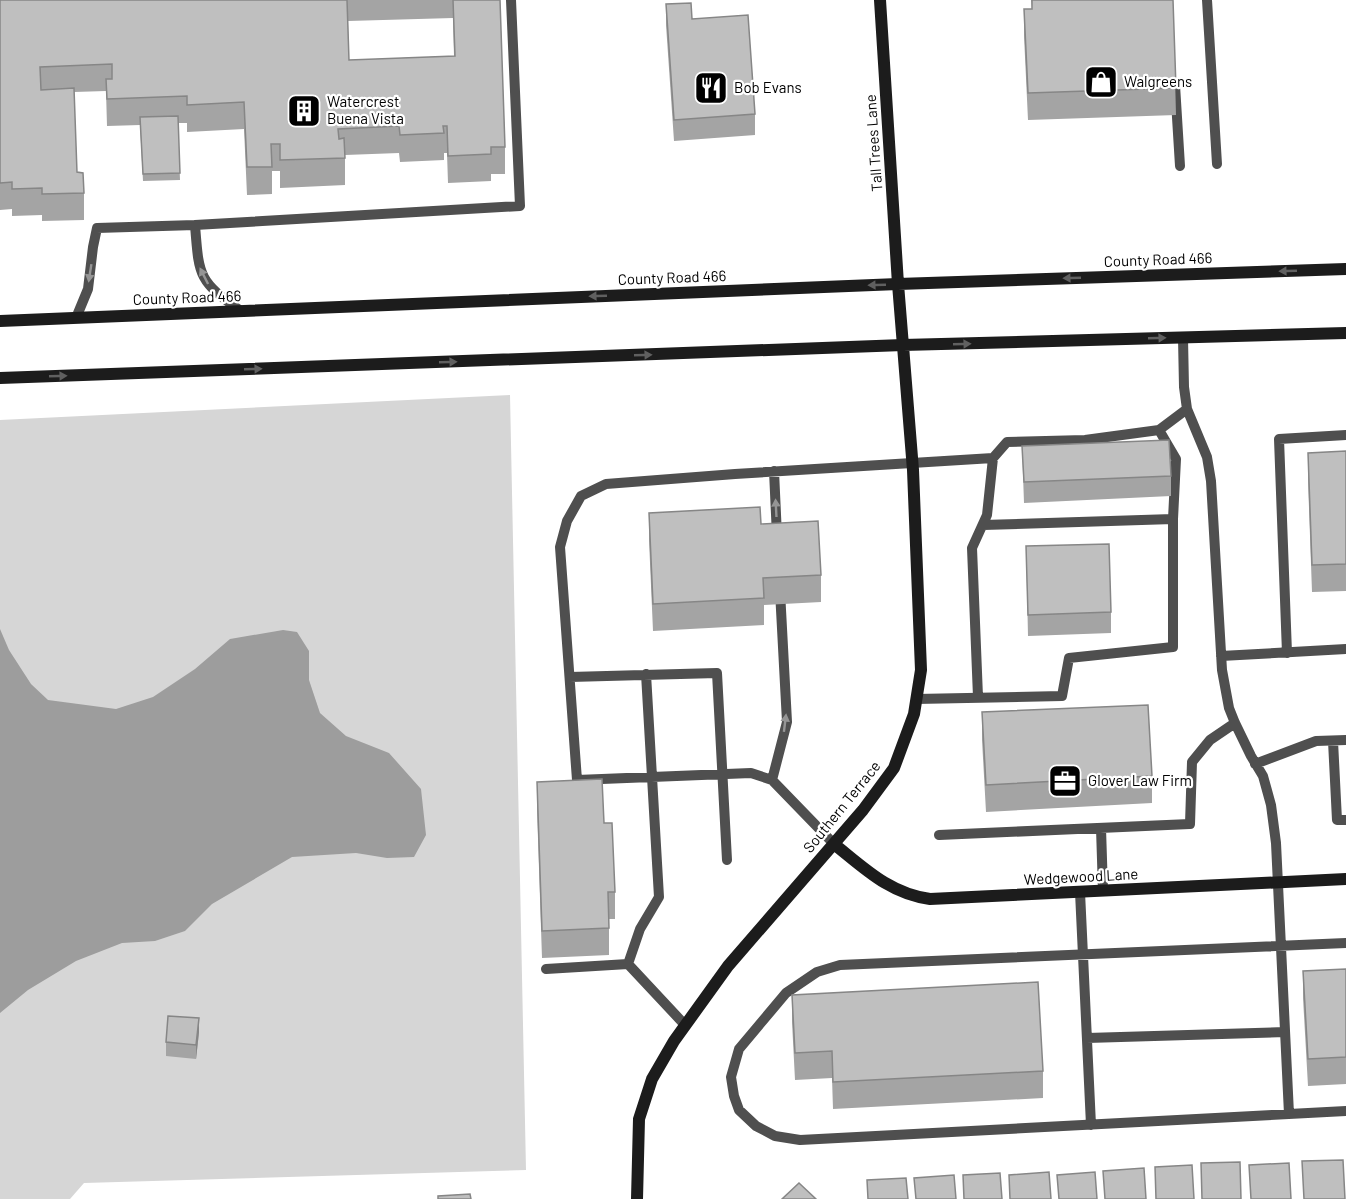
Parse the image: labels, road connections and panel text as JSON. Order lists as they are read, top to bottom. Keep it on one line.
{"streets":{"main road":["Tall Trees Lane","County Road 466","Southern Terrace","Wedgewood Lane"]},"crossings":[["Tall Trees Lane","County Road 466"],["Tall Trees Lane","Southern Terrace"],["Southern Terrace","Wedgewood Lane"]],"places":{"shop":["Walgreens"],"restaurant":["Bob Evans"],"building":["Watercrest Buena Vista"],"office":["Glover Law Firm"]}}
